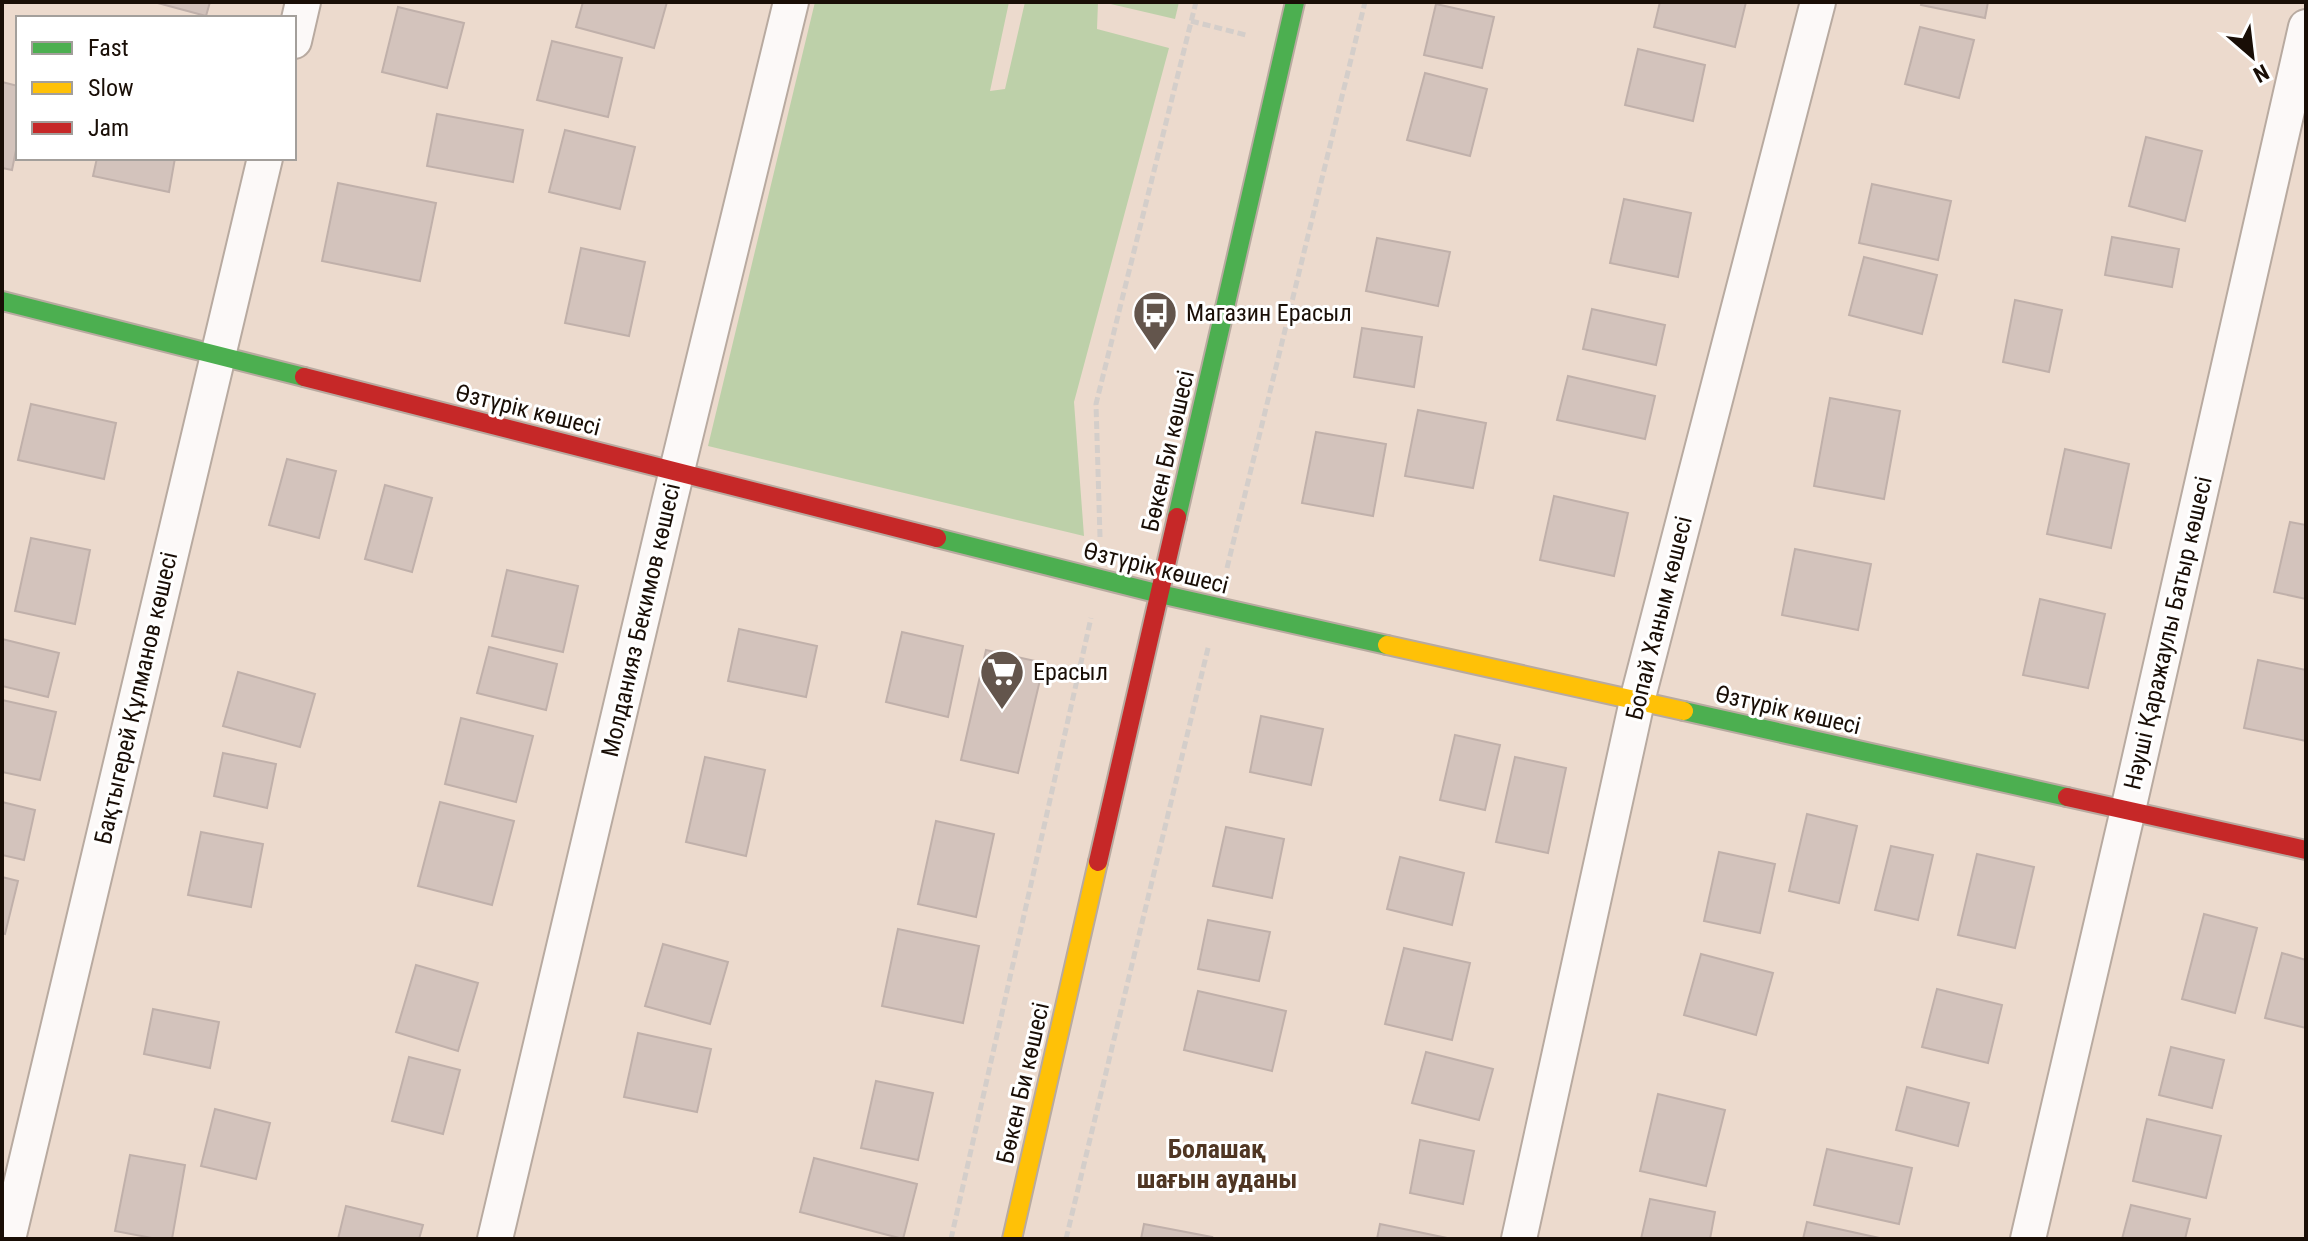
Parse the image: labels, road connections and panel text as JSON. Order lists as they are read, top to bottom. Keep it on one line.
{"streets":{"street":["Өзтүрік көшесі","Бөкен Би көшесі","Бопай Ханым көшесі","Молданияз Бекимов көшесі","Нәуші Қаражаулы Батыр көшесі","Бақтыгерей Құлманов көшесі"]},"crossings":[["Өзтүрік көшесі","Бөкен Би көшесі"],["Өзтүрік көшесі","Бопай Ханым көшесі"],["Өзтүрік көшесі","Молданияз Бекимов көшесі"],["Өзтүрік көшесі","Нәуші Қаражаулы Батыр көшесі"],["Өзтүрік көшесі","Бақтыгерей Құлманов көшесі"]],"districts":["Болашақ шағын ауданы"],"places":{"bus stop":["Магазин Ерасыл"],"supermarket":["Ерасыл"]},"legend":["Fast","Slow","Jam"],"north":"bottom right"}
